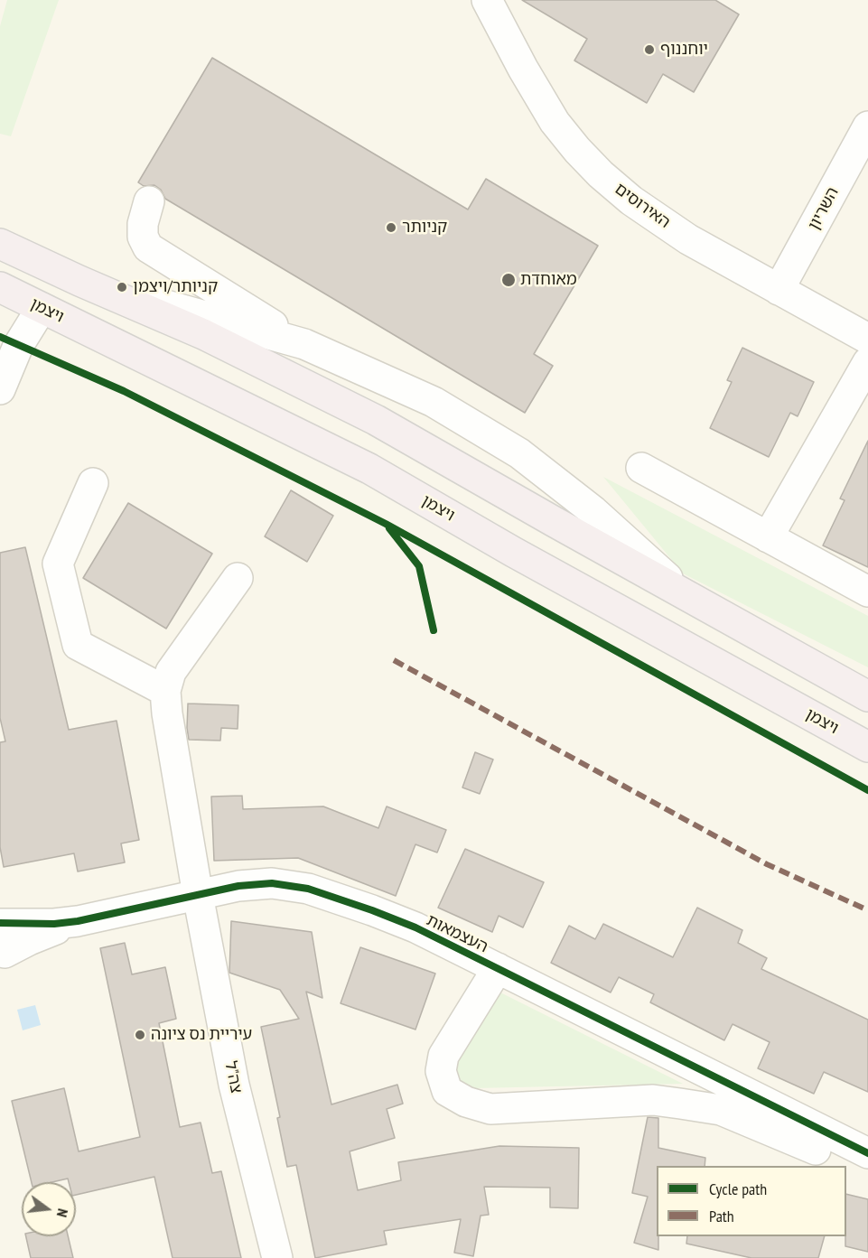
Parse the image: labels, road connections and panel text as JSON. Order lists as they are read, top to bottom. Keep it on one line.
{"streets":{"main road":["ויצמן"],"street":["האירוסים","השריון","העצמאות","צה\"ל"]},"crossings":[["האירוסים","השריון"],["העצמאות","צה\"ל"]],"places":["יוחננוף","קניותר","מאוחדת","קניותר/ויצמן","עיריית נס ציונה"],"legend":["Cycle path","Path"],"north":"right"}
